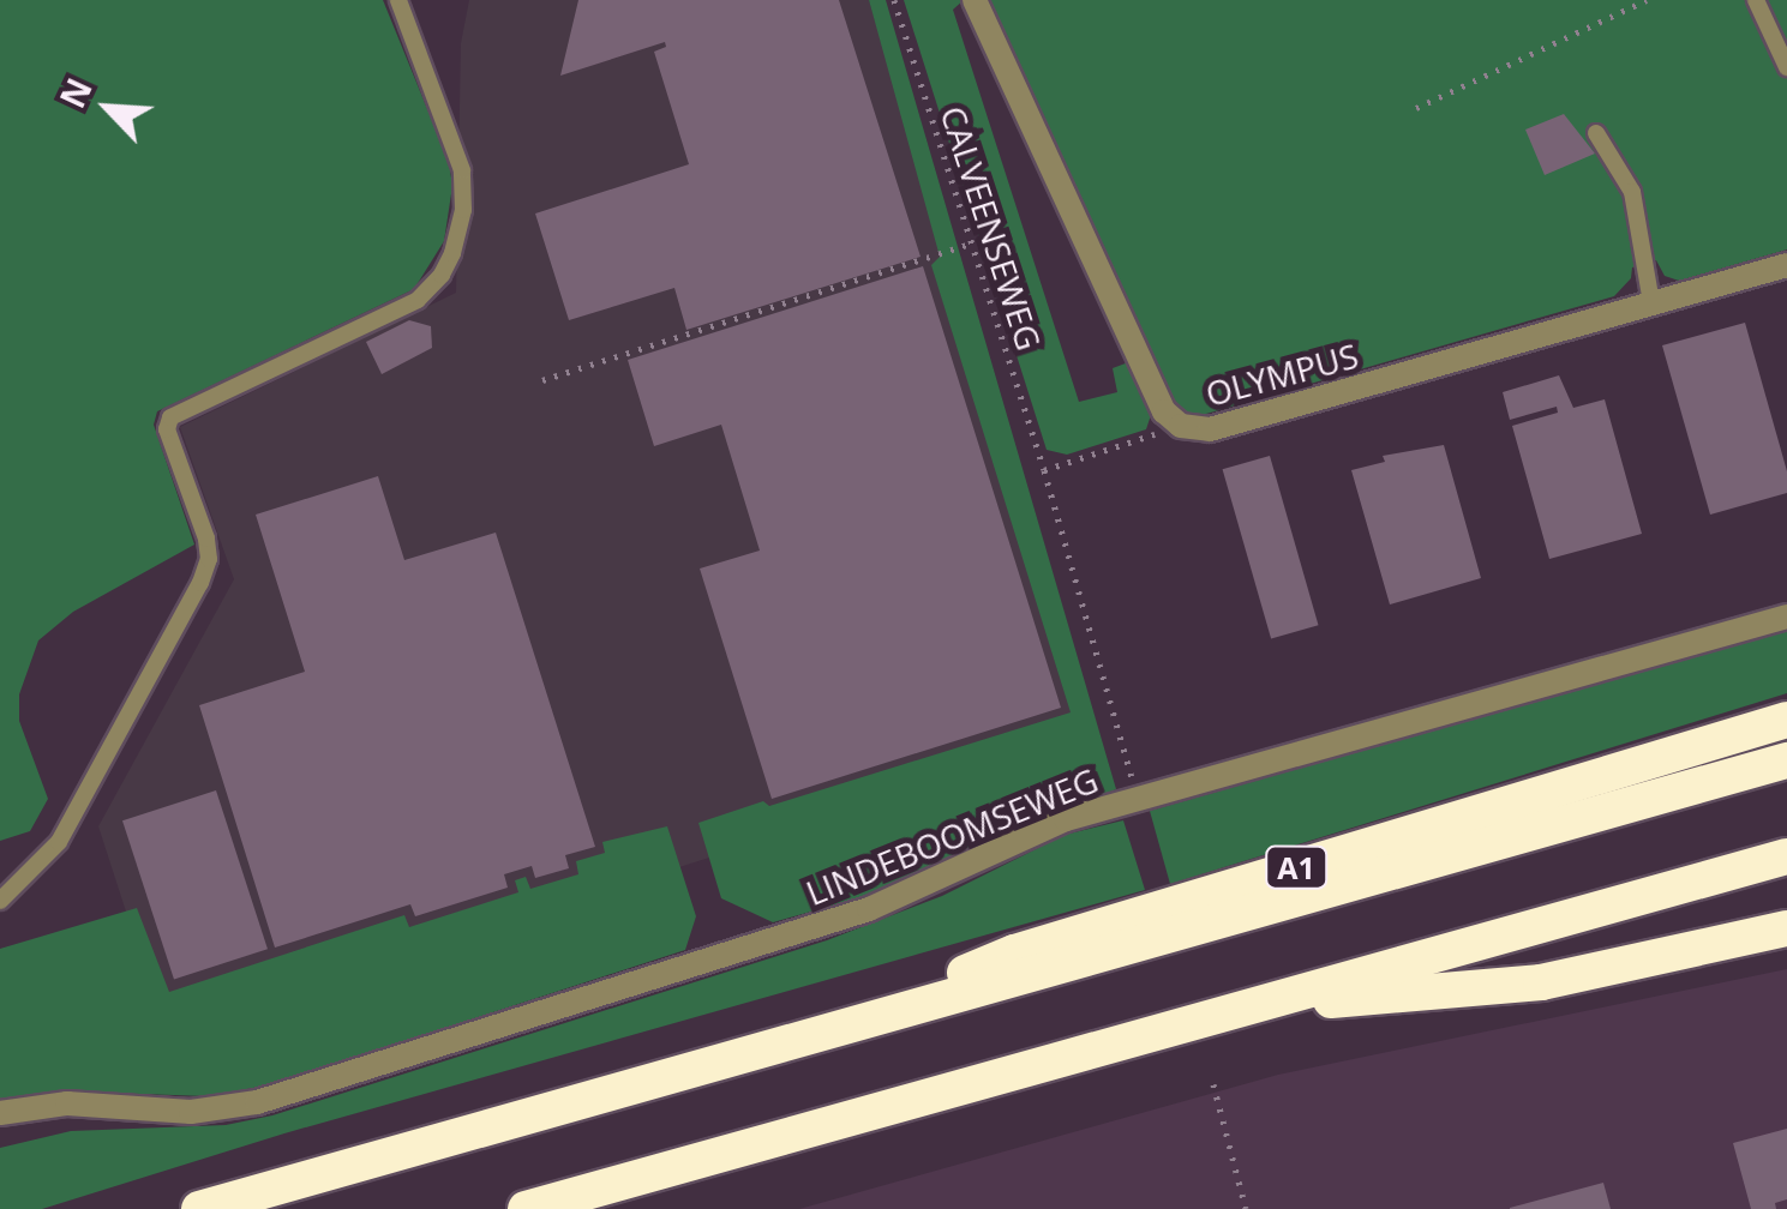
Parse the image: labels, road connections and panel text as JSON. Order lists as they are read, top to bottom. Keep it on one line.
{"streets":{"highway":["A1"],"street":["OLYMPUS","LINDEBOOMSEWEG"],"path":["CALVEENSEWEG"]},"north":"top left"}
